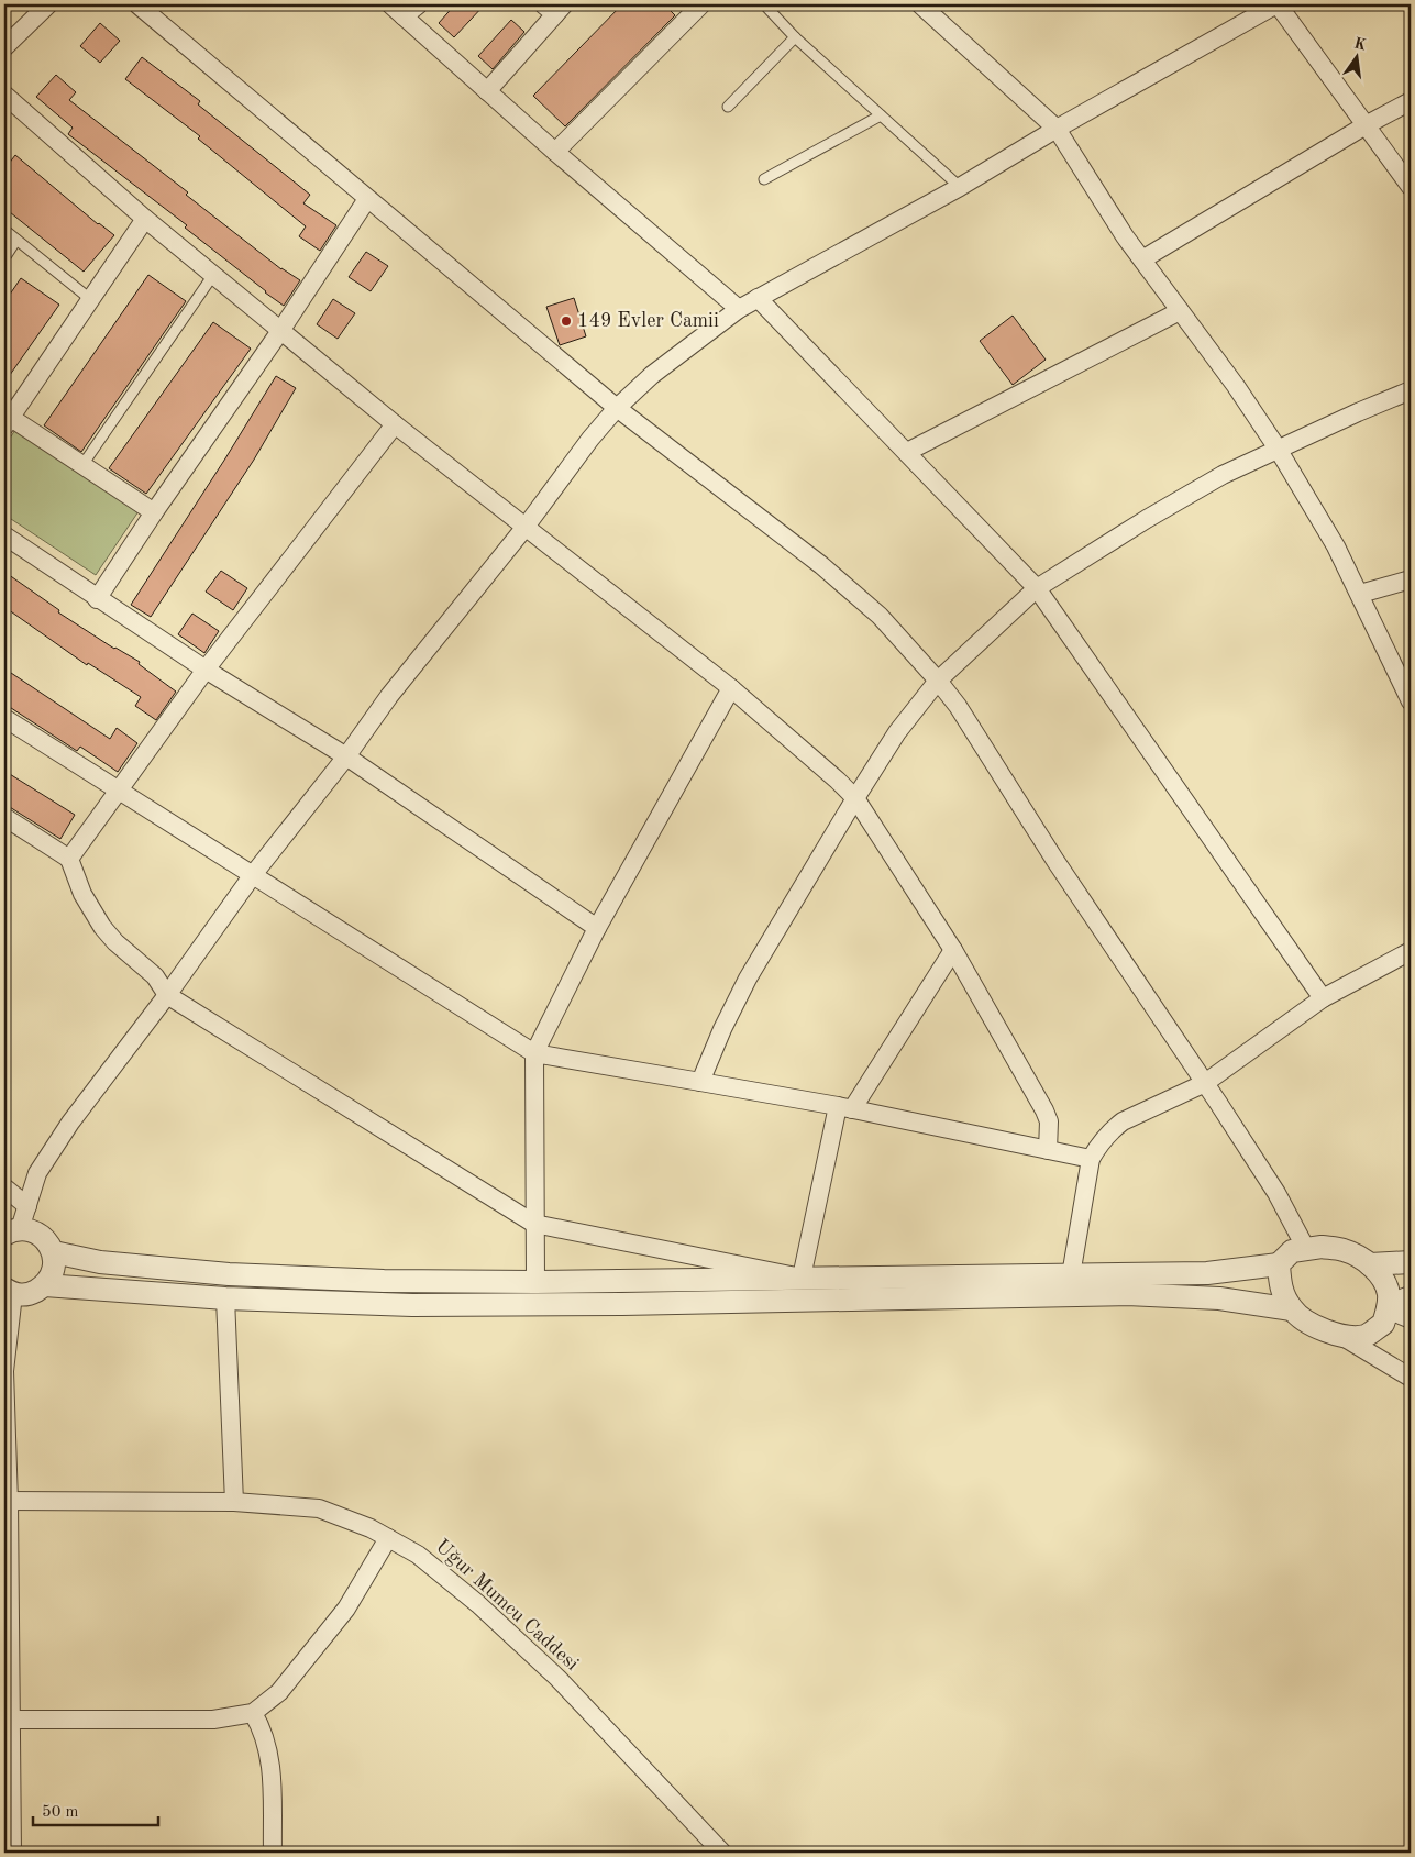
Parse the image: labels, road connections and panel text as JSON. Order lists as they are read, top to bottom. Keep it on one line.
{"streets":{"street":["Uğur Mumcu Caddesi"]},"places":["149 Evler Camii"],"scale_bar":"50 m","north":"top"}
